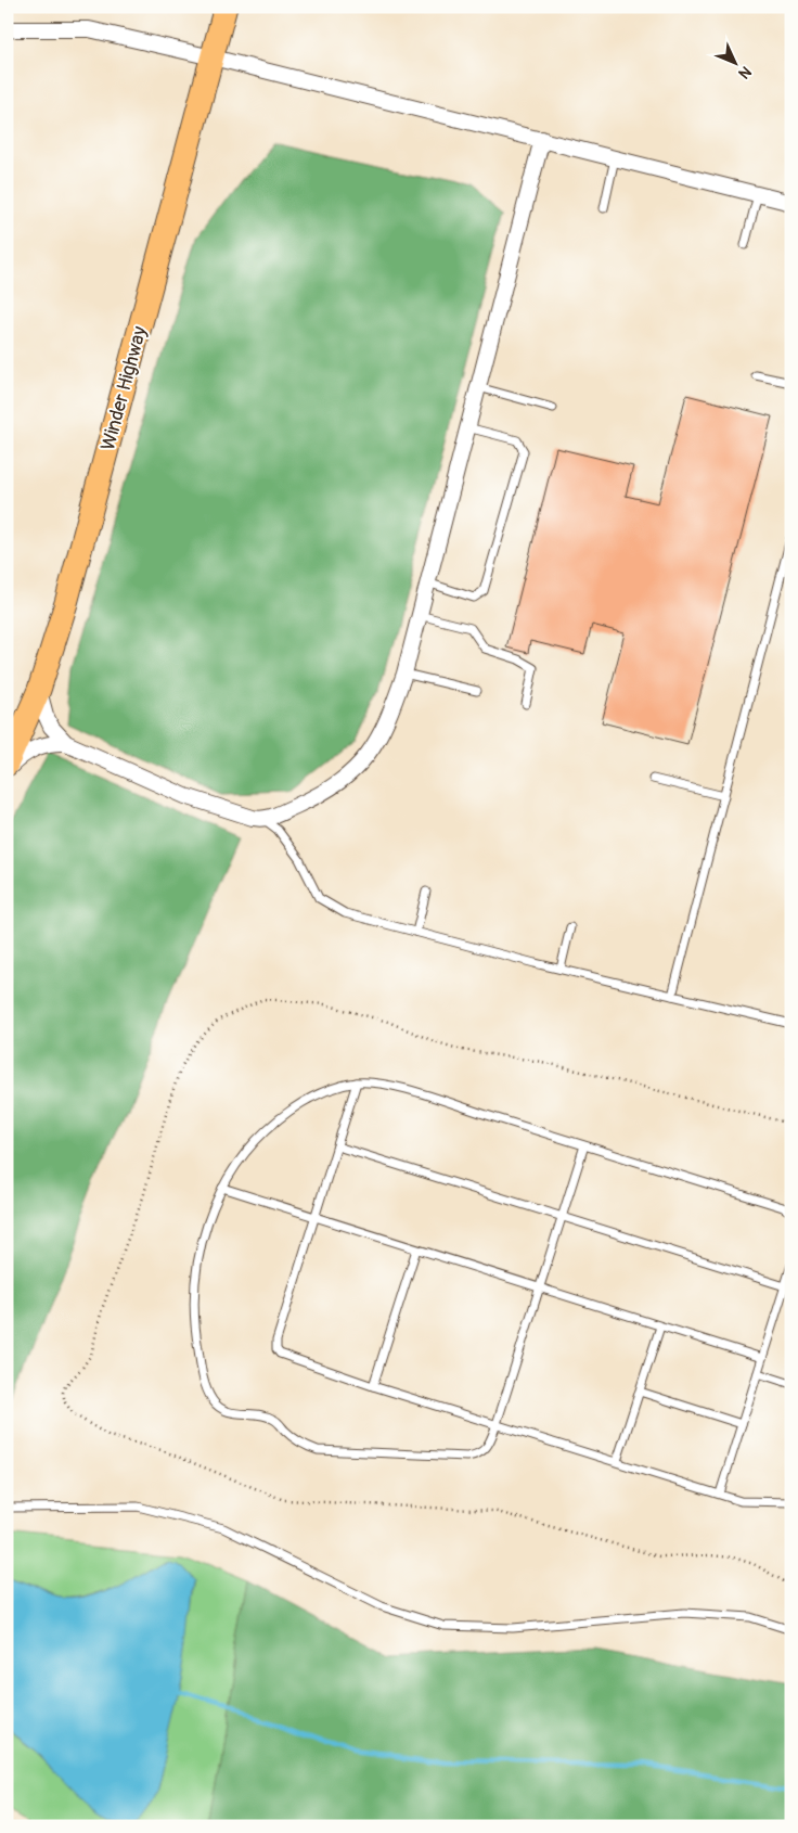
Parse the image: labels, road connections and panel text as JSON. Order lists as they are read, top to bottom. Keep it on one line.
{"streets":{"main road":["Winder Highway"]},"north":"bottom right"}
